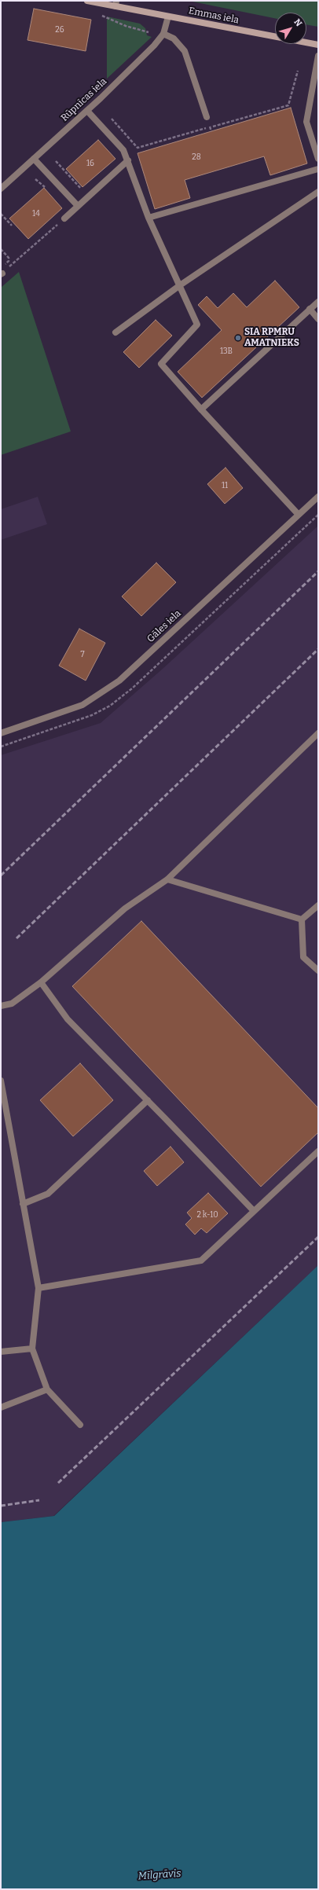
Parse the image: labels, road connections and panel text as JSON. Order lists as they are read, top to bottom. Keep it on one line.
{"streets":{"main road":["Emmas iela"],"street":["Rūpnīcas iela","Gāles iela"]},"crossings":[["Emmas iela","Rūpnīcas iela"]],"water":["Mīlgrāvis"],"places":["SIA RPMRU AMATNIEKS"],"house_numbers":["26","28","16","14","13B","11","7","2 k-10"],"north":"top right"}
